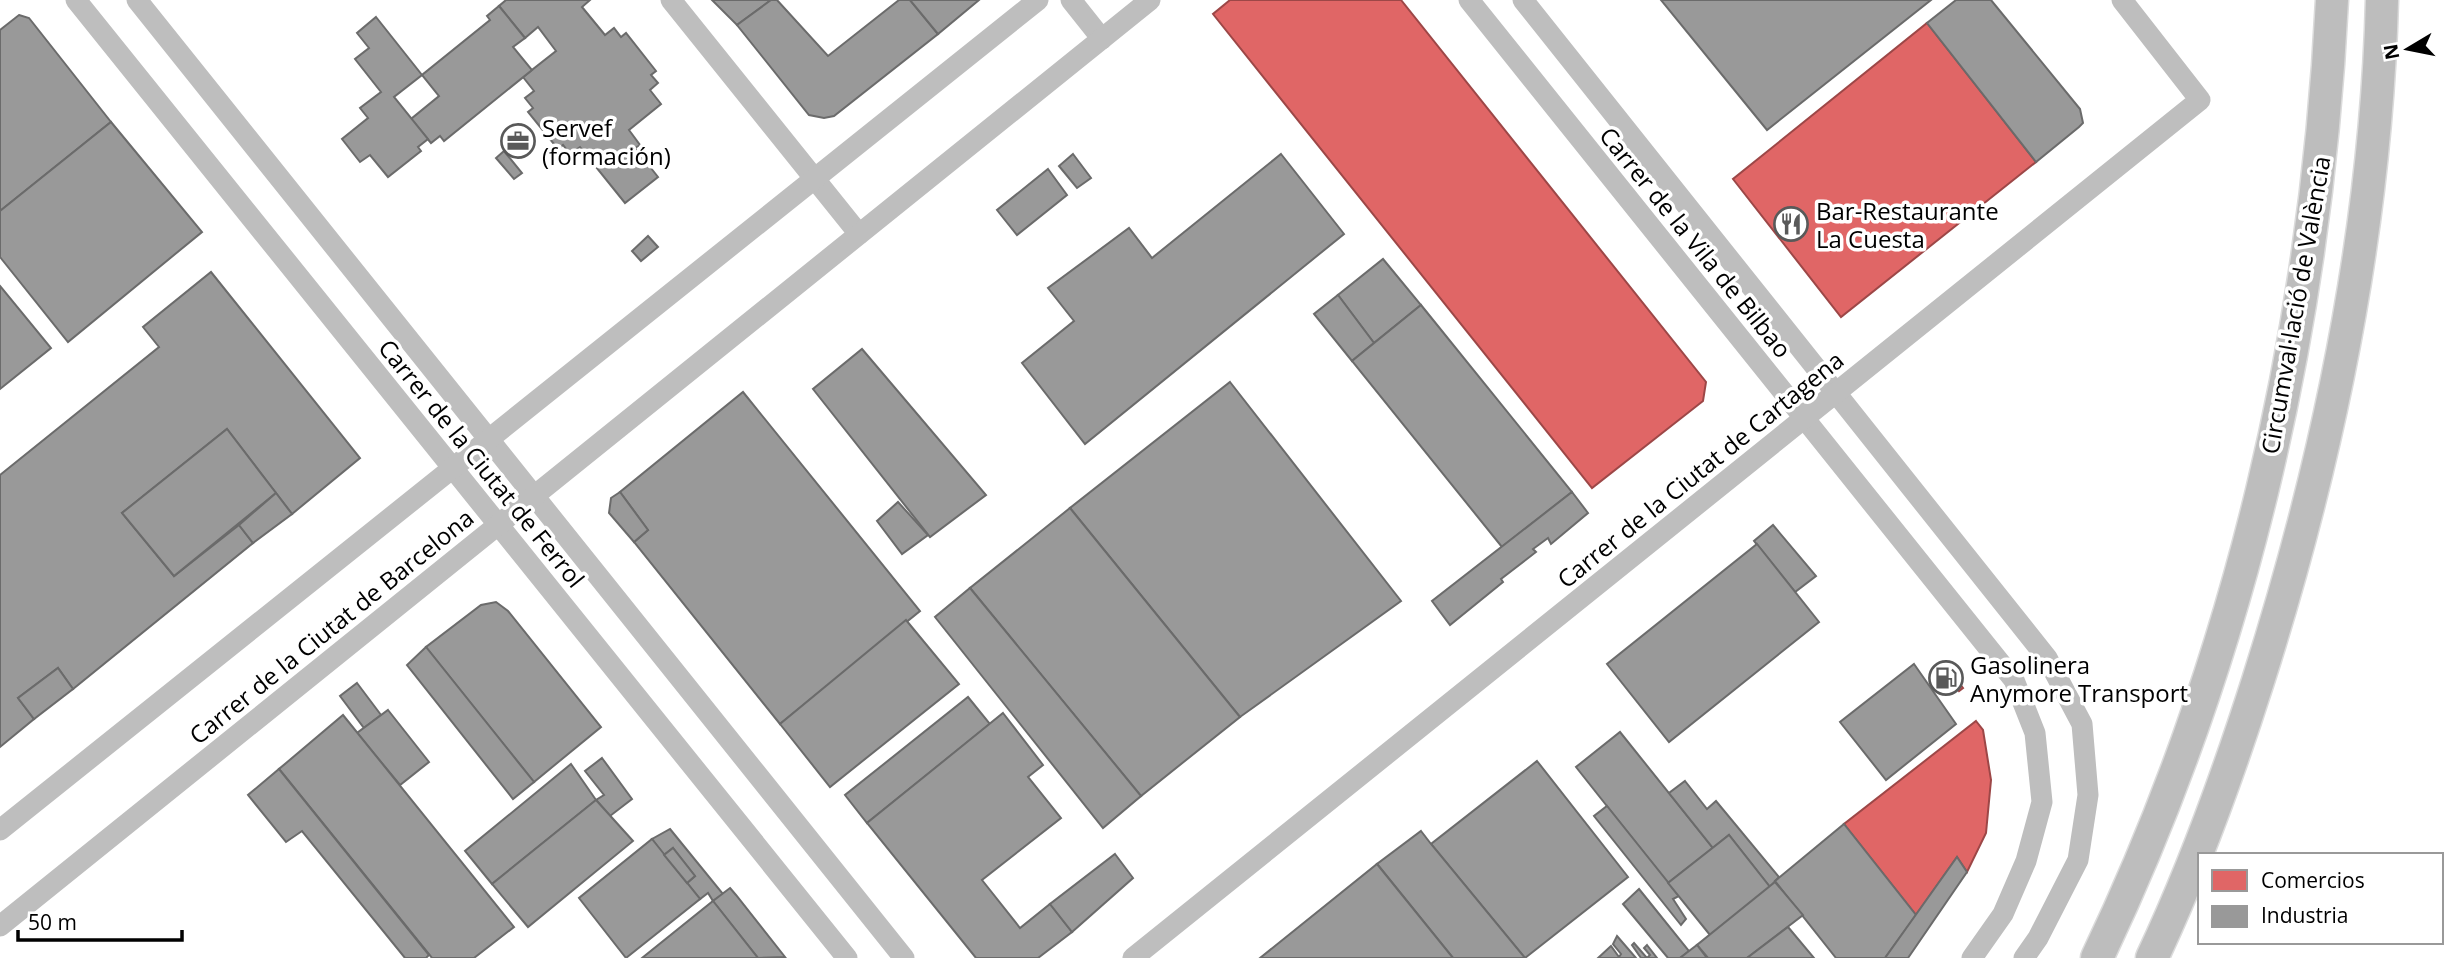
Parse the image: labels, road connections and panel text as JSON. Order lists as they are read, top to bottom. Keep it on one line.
{"streets":{"highway":["Circumval·lació de València"],"street":["Carrer de la Vila de Bilbao","Carrer de la Ciutat de Ferrol","Carrer de la Ciutat de Cartagena","Carrer de la Ciutat de Barcelona"]},"crossings":[["Carrer de la Vila de Bilbao","Carrer de la Ciutat de Cartagena"],["Carrer de la Ciutat de Ferrol","Carrer de la Ciutat de Barcelona"]],"places":{"office":["Servef (formación)"],"restaurant":["Bar-Restaurante La Cuesta"],"fuel station":["Gasolinera Anymore Transport"]},"legend":["Comercios","Industria"],"scale_bar":"50 m","north":"left"}
